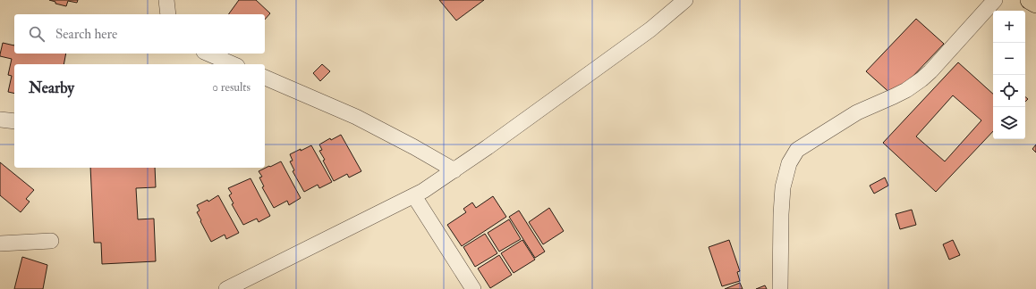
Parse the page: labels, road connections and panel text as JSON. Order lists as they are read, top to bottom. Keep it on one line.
{"page":{"map_buttons":["+","−"],"search":"Search here","heading":["Nearby","0 results"]}}
